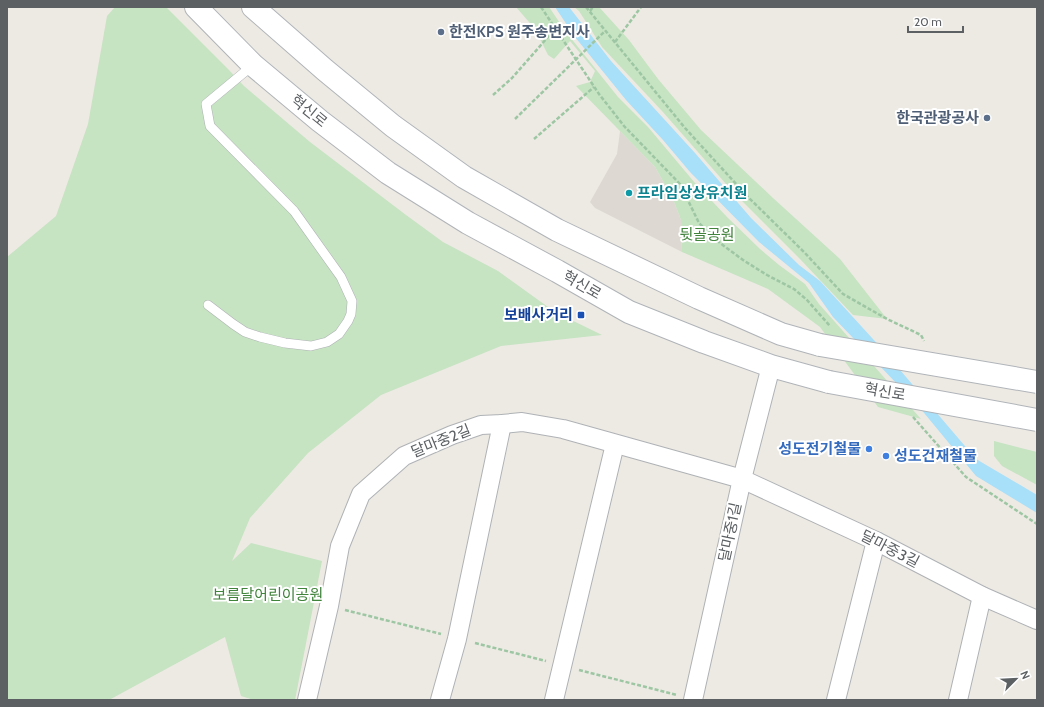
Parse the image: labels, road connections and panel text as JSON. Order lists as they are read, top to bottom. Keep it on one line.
{"streets":{"street":["혁신로","달마중2길","달마중1길","달마중3길"]},"crossings":[["혁신로","달마중1길"],["달마중2길","달마중1길"],["달마중2길","달마중3길"],["달마중1길","달마중3길"]],"parks":["뒷골공원","보름달어린이공원"],"places":{"other":["한전KPS 원주송변지사","한국관광공사","프라임상상유치원","성도전기철물","성도건재철물"],"transit":["보배사거리"]},"scale_bar":"20 m","north":"top right"}
